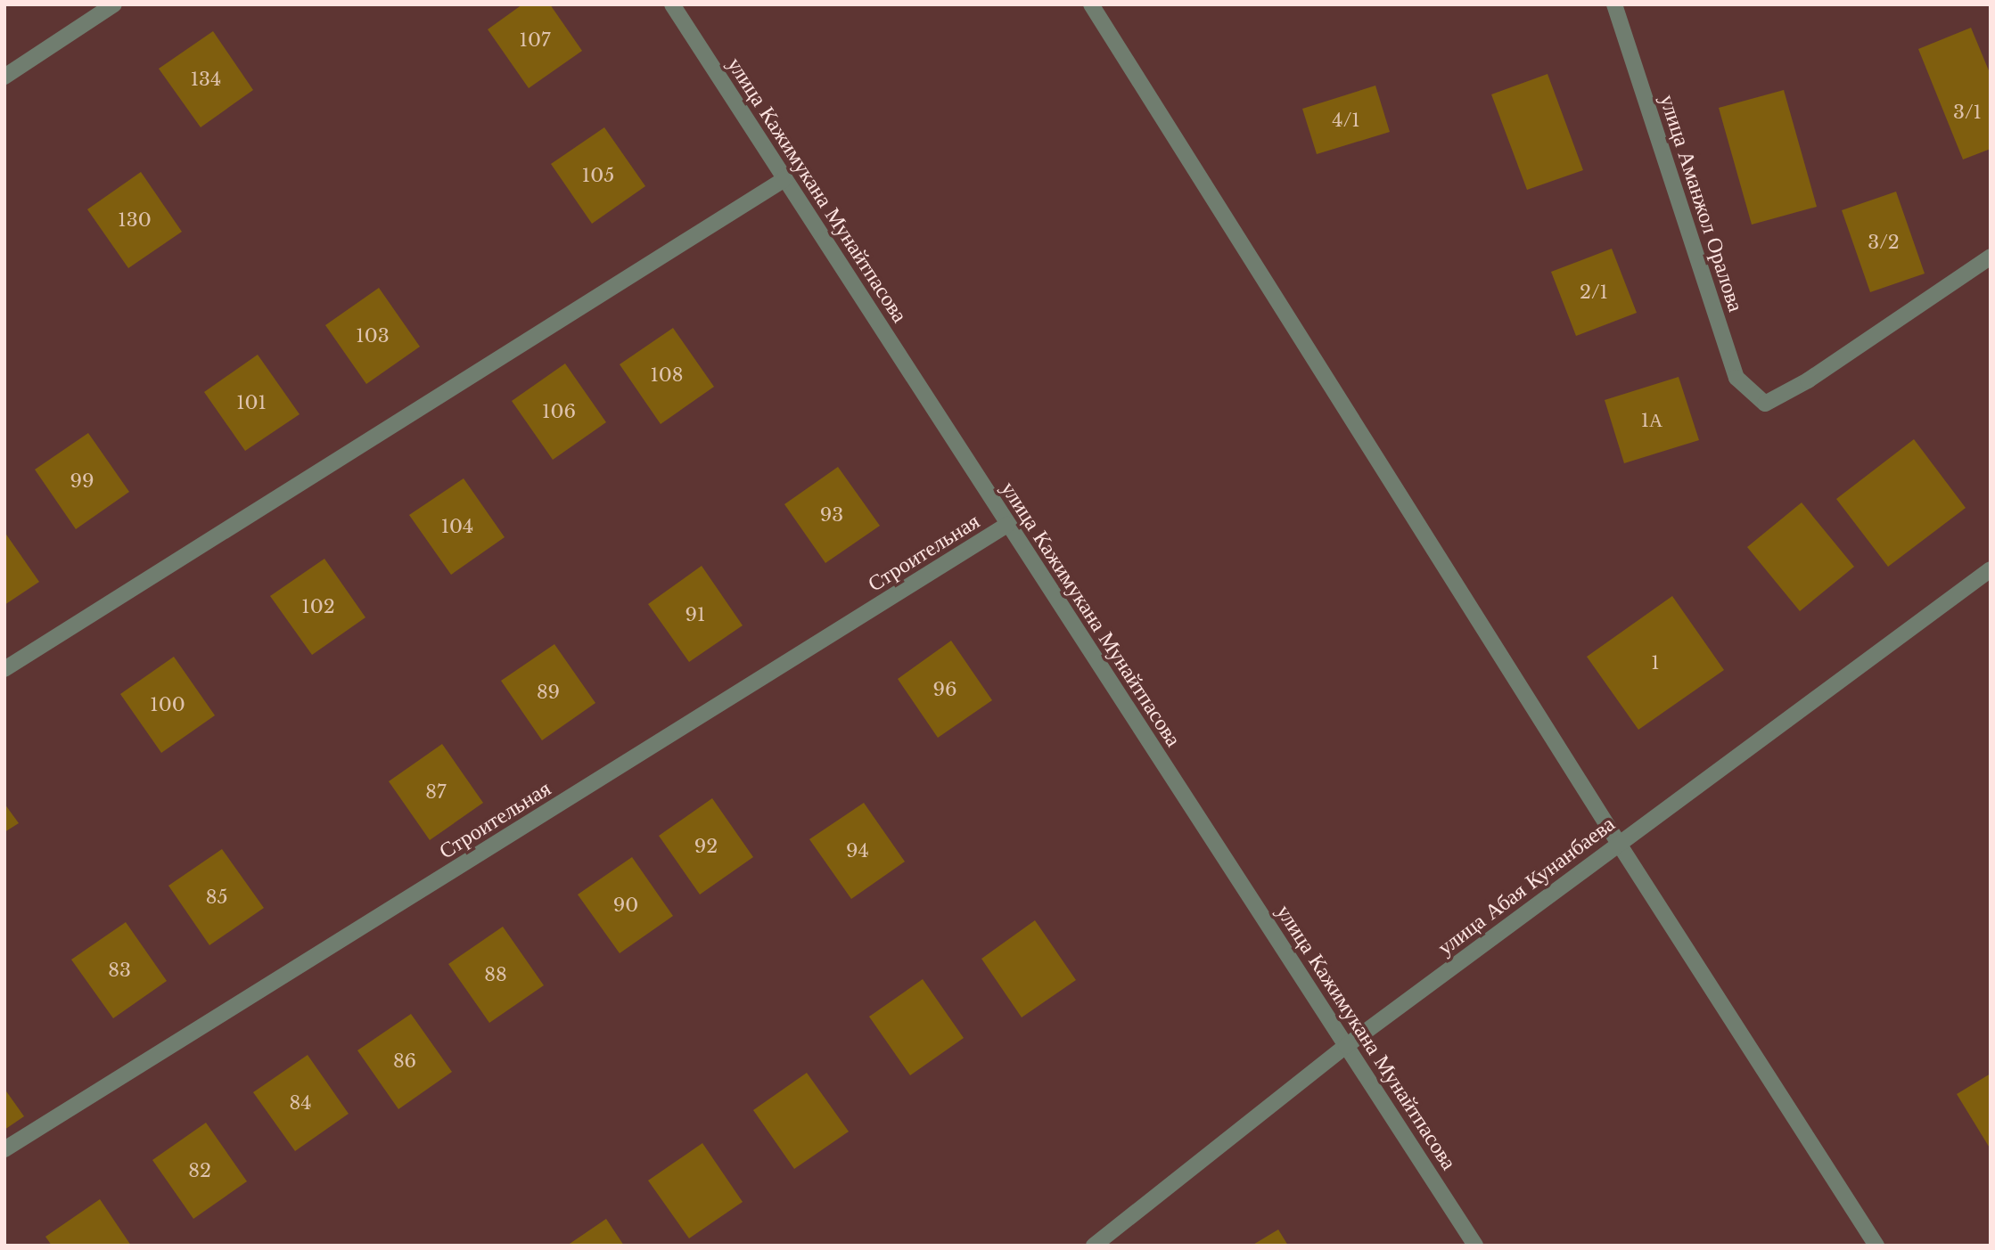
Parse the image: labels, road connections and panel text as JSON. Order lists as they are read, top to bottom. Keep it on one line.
{"streets":{"street":["улица Кажимукана Мунайтпасова","улица Аманжол Оралова","Строительная","улица Абая Кунанбаева"]},"crossings":[["улица Кажимукана Мунайтпасова","Строительная"],["улица Кажимукана Мунайтпасова","улица Абая Кунанбаева"]],"house_numbers":["107","134","3/1","4/1","105","130","3/2","2/1","103","108","101","106","1А","99","93","104","102","91","1","96","89","100","87","92","94","85","90","83","88","86","84","82"]}
